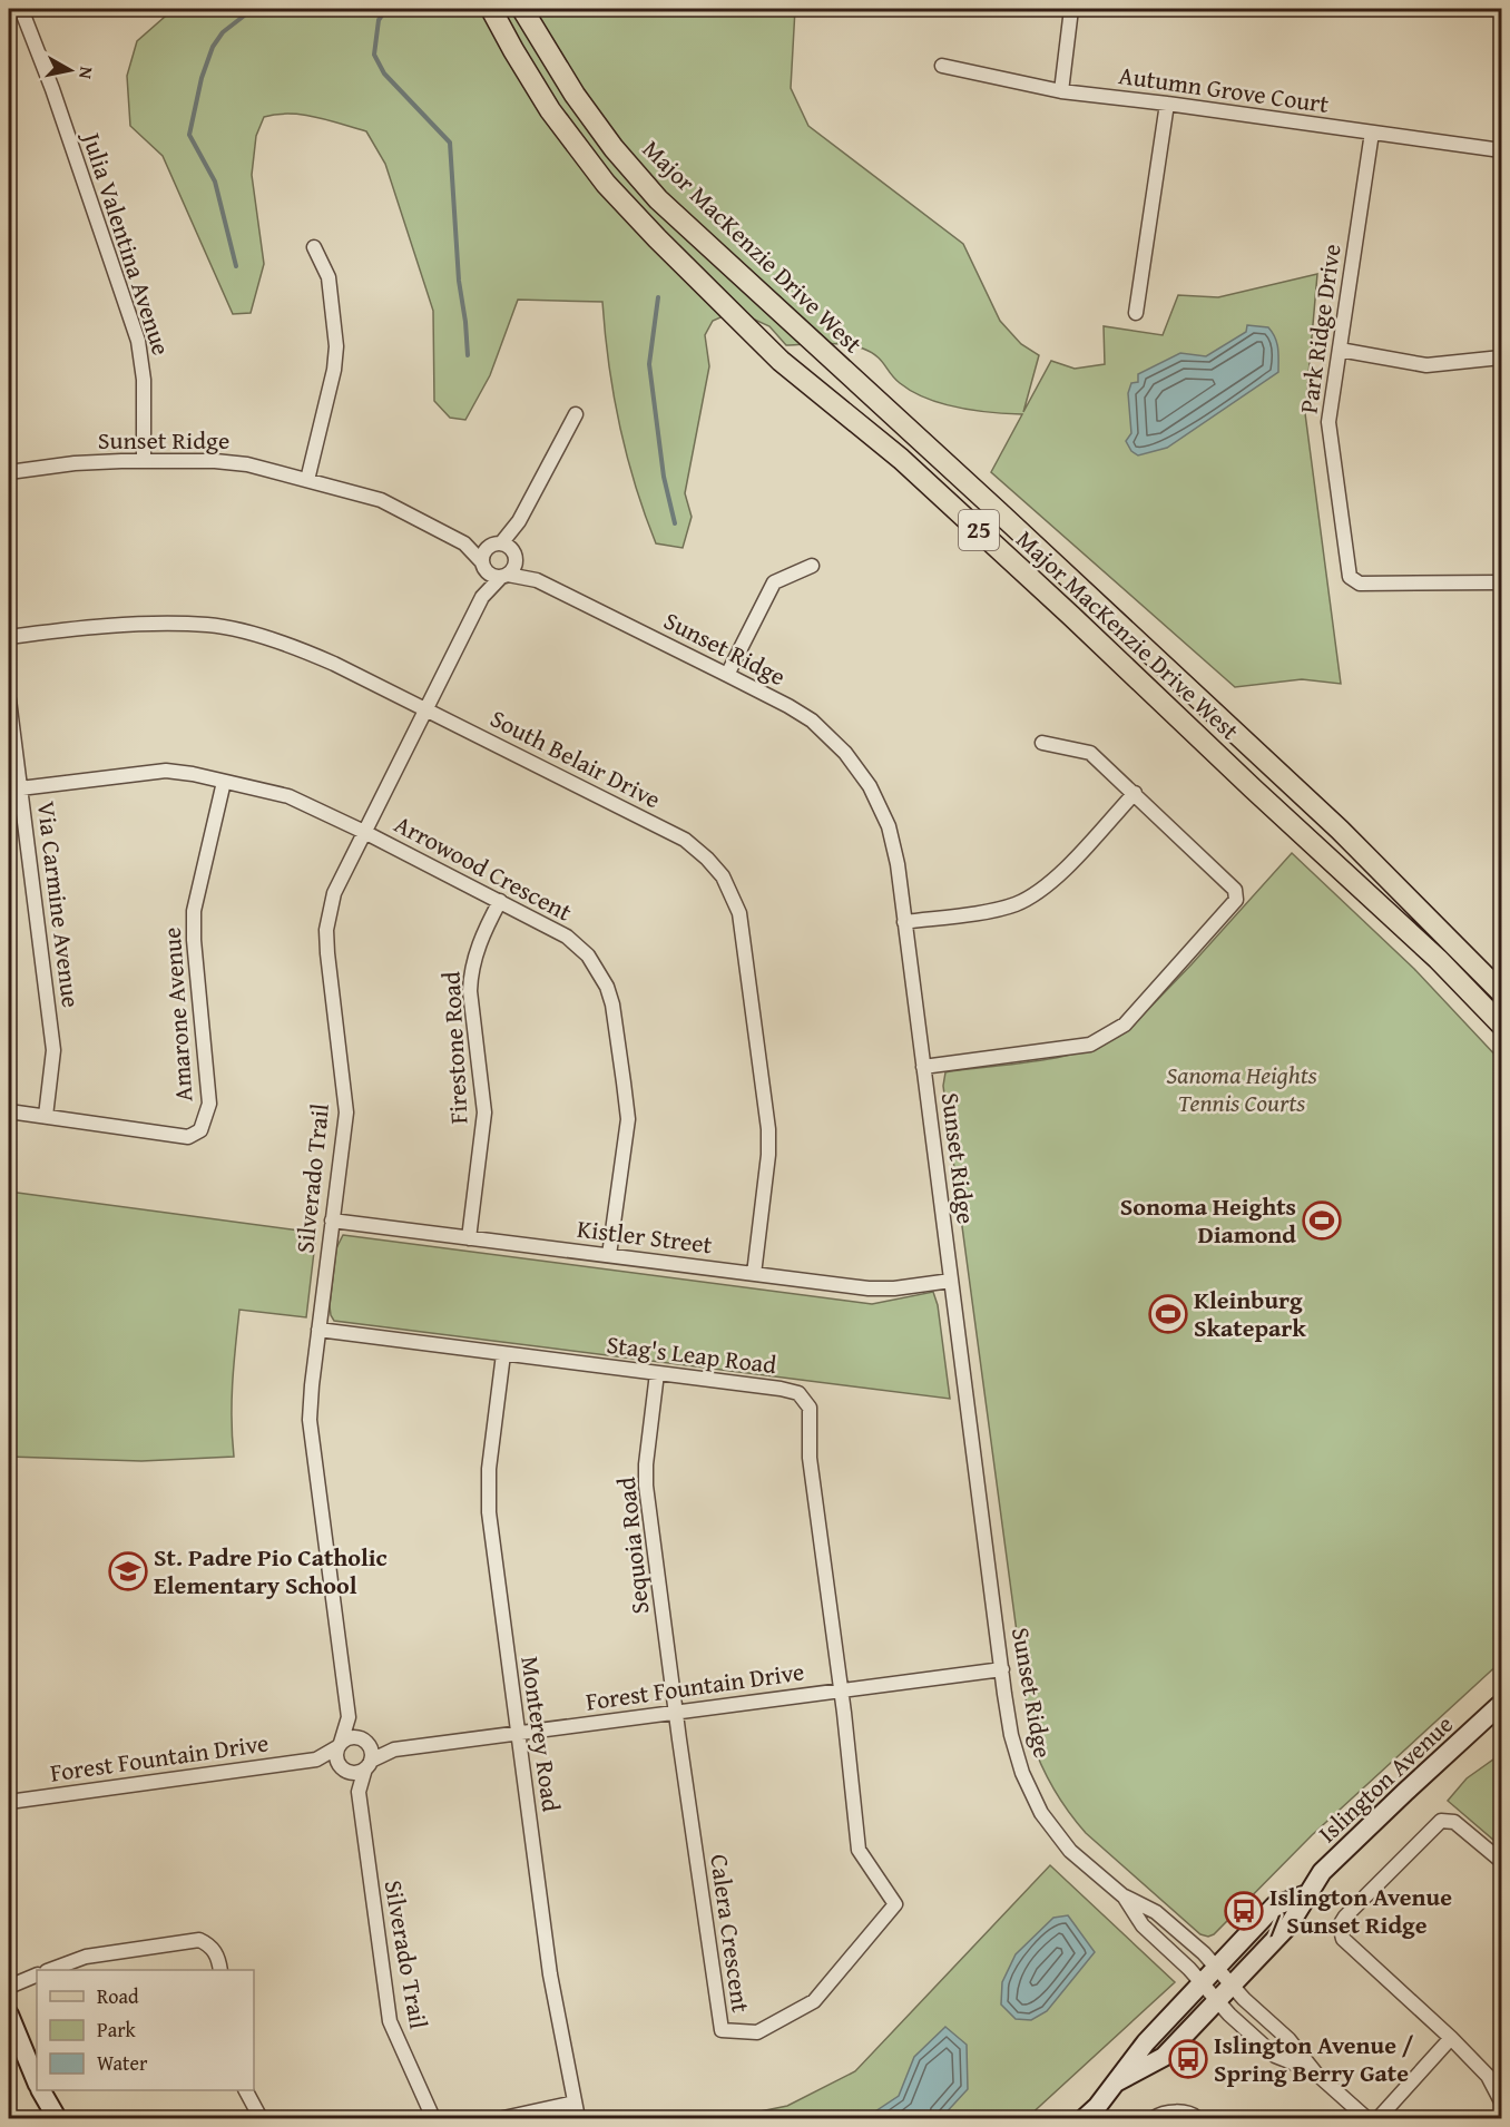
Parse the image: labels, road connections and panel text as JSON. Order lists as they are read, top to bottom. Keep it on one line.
{"streets":{"main road":["Major MacKenzie Drive West","25","Islington Avenue"],"street":["Autumn Grove Court","Julia Valentina Avenue","Park Ridge Drive","Sunset Ridge","South Belair Drive","Arrowood Crescent","Via Carmine Avenue","Amarone Avenue","Firestone Road","Silverado Trail","Kistler Street","Stag's Leap Road","Sequoia Road","Forest Fountain Drive","Monterey Road","Calera Crescent"]},"crossings":[["Autumn Grove Court","Park Ridge Drive"],["Julia Valentina Avenue","Sunset Ridge"],["Sunset Ridge","Silverado Trail"],["Sunset Ridge","Kistler Street"],["Sunset Ridge","Forest Fountain Drive"],["Sunset Ridge","Islington Avenue"],["South Belair Drive","Silverado Trail"],["South Belair Drive","Kistler Street"],["Arrowood Crescent","Via Carmine Avenue"],["Arrowood Crescent","Amarone Avenue"],["Arrowood Crescent","Firestone Road"],["Arrowood Crescent","Silverado Trail"],["Arrowood Crescent","Kistler Street"],["Via Carmine Avenue","Amarone Avenue"],["Firestone Road","Kistler Street"],["Silverado Trail","Kistler Street"],["Silverado Trail","Stag's Leap Road"],["Silverado Trail","Forest Fountain Drive"],["Stag's Leap Road","Sequoia Road"],["Stag's Leap Road","Forest Fountain Drive"],["Stag's Leap Road","Monterey Road"],["Stag's Leap Road","Calera Crescent"],["Sequoia Road","Forest Fountain Drive"],["Sequoia Road","Calera Crescent"],["Forest Fountain Drive","Monterey Road"],["Forest Fountain Drive","Calera Crescent"]],"parks":["Sanoma Heights Tennis Courts"],"places":{"sports":["Sonoma Heights Diamond","Kleinburg Skatepark"],"school or university":["St. Padre Pio Catholic Elementary School"],"bus stop":["Islington Avenue / Sunset Ridge","Islington Avenue / Spring Berry Gate"]},"legend":["Road","Park","Water"],"north":"right"}
